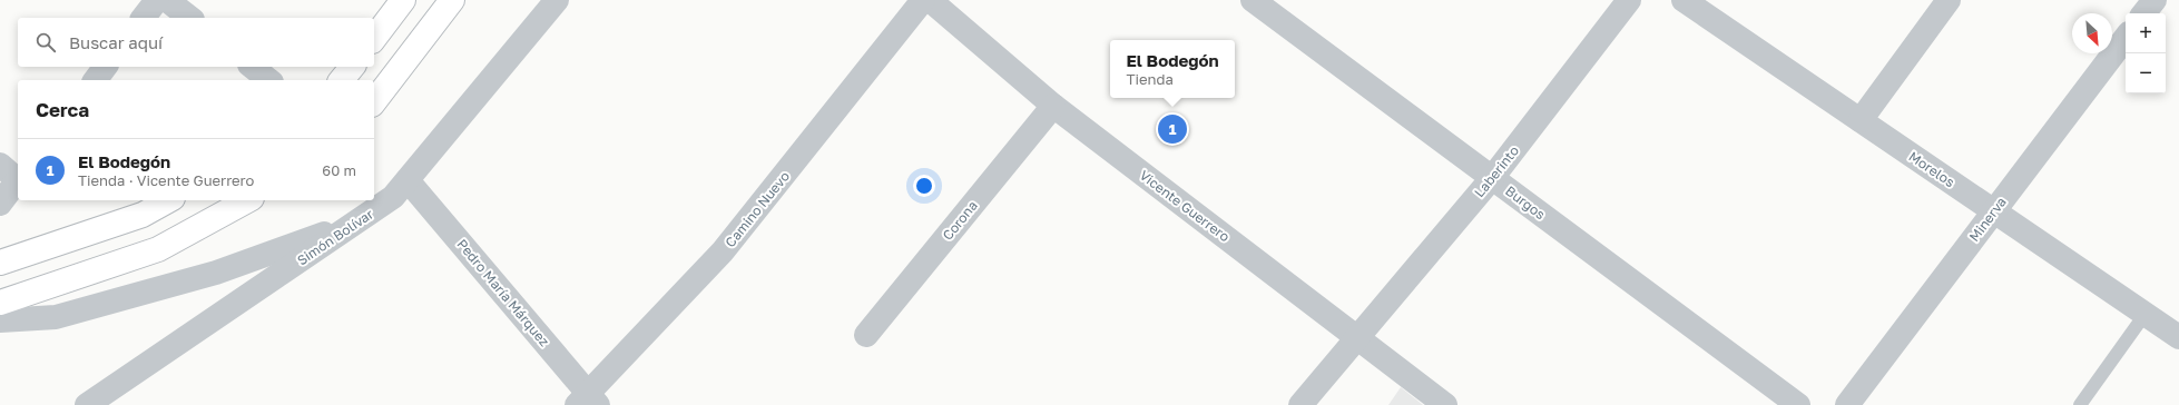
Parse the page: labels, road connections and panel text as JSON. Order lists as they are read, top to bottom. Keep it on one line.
{"streets":{"street":["Morelos","Laberinto","Burgos","Vicente Guerrero","Camino Nuevo","Minerva","Corona","Simón Bolívar","Pedro María Márquez"]},"crossings":[["Morelos","Minerva"],["Laberinto","Burgos"],["Laberinto","Vicente Guerrero"],["Vicente Guerrero","Corona"],["Camino Nuevo","Pedro María Márquez"],["Simón Bolívar","Pedro María Márquez"]],"north":"bottom right","page":{"map_buttons":["+","−"],"search":"Buscar aquí","popup":["El Bodegón","Tienda"],"heading":"Cerca","pins":"1","list":[{"mark":"1","name":"El Bodegón","note":"Tienda · Vicente Guerrero","value":"60 m"}]}}
